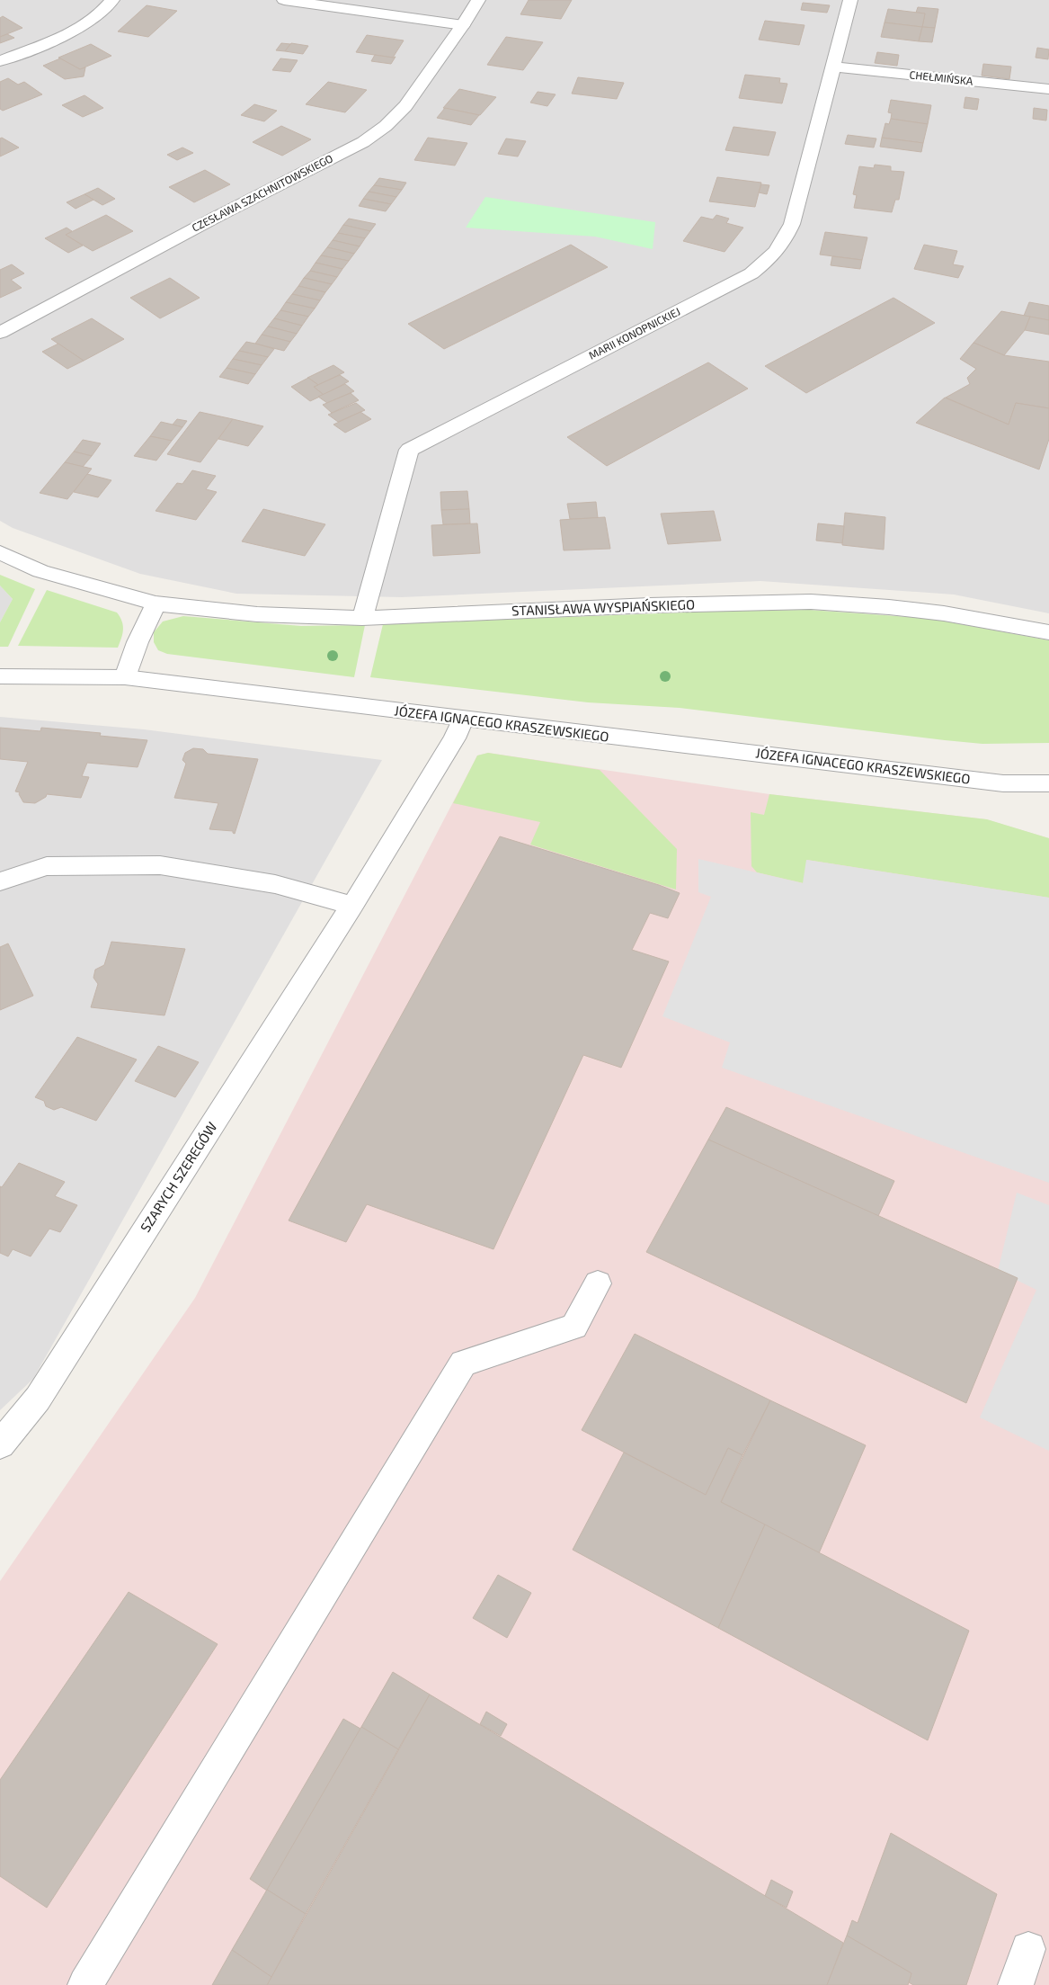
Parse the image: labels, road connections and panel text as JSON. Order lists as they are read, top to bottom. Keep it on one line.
{"streets":{"street":["CHEŁMIŃSKA","CZESŁAWA SZACHNITOWSKIEGO","MARII KONOPNICKIEJ","STANISŁAWA WYSPIAŃSKIEGO","JÓZEFA IGNACEGO KRASZEWSKIEGO","SZARYCH SZEREGÓW"]},"crossings":[["CHEŁMIŃSKA","MARII KONOPNICKIEJ"],["MARII KONOPNICKIEJ","STANISŁAWA WYSPIAŃSKIEGO"],["JÓZEFA IGNACEGO KRASZEWSKIEGO","SZARYCH SZEREGÓW"]]}
